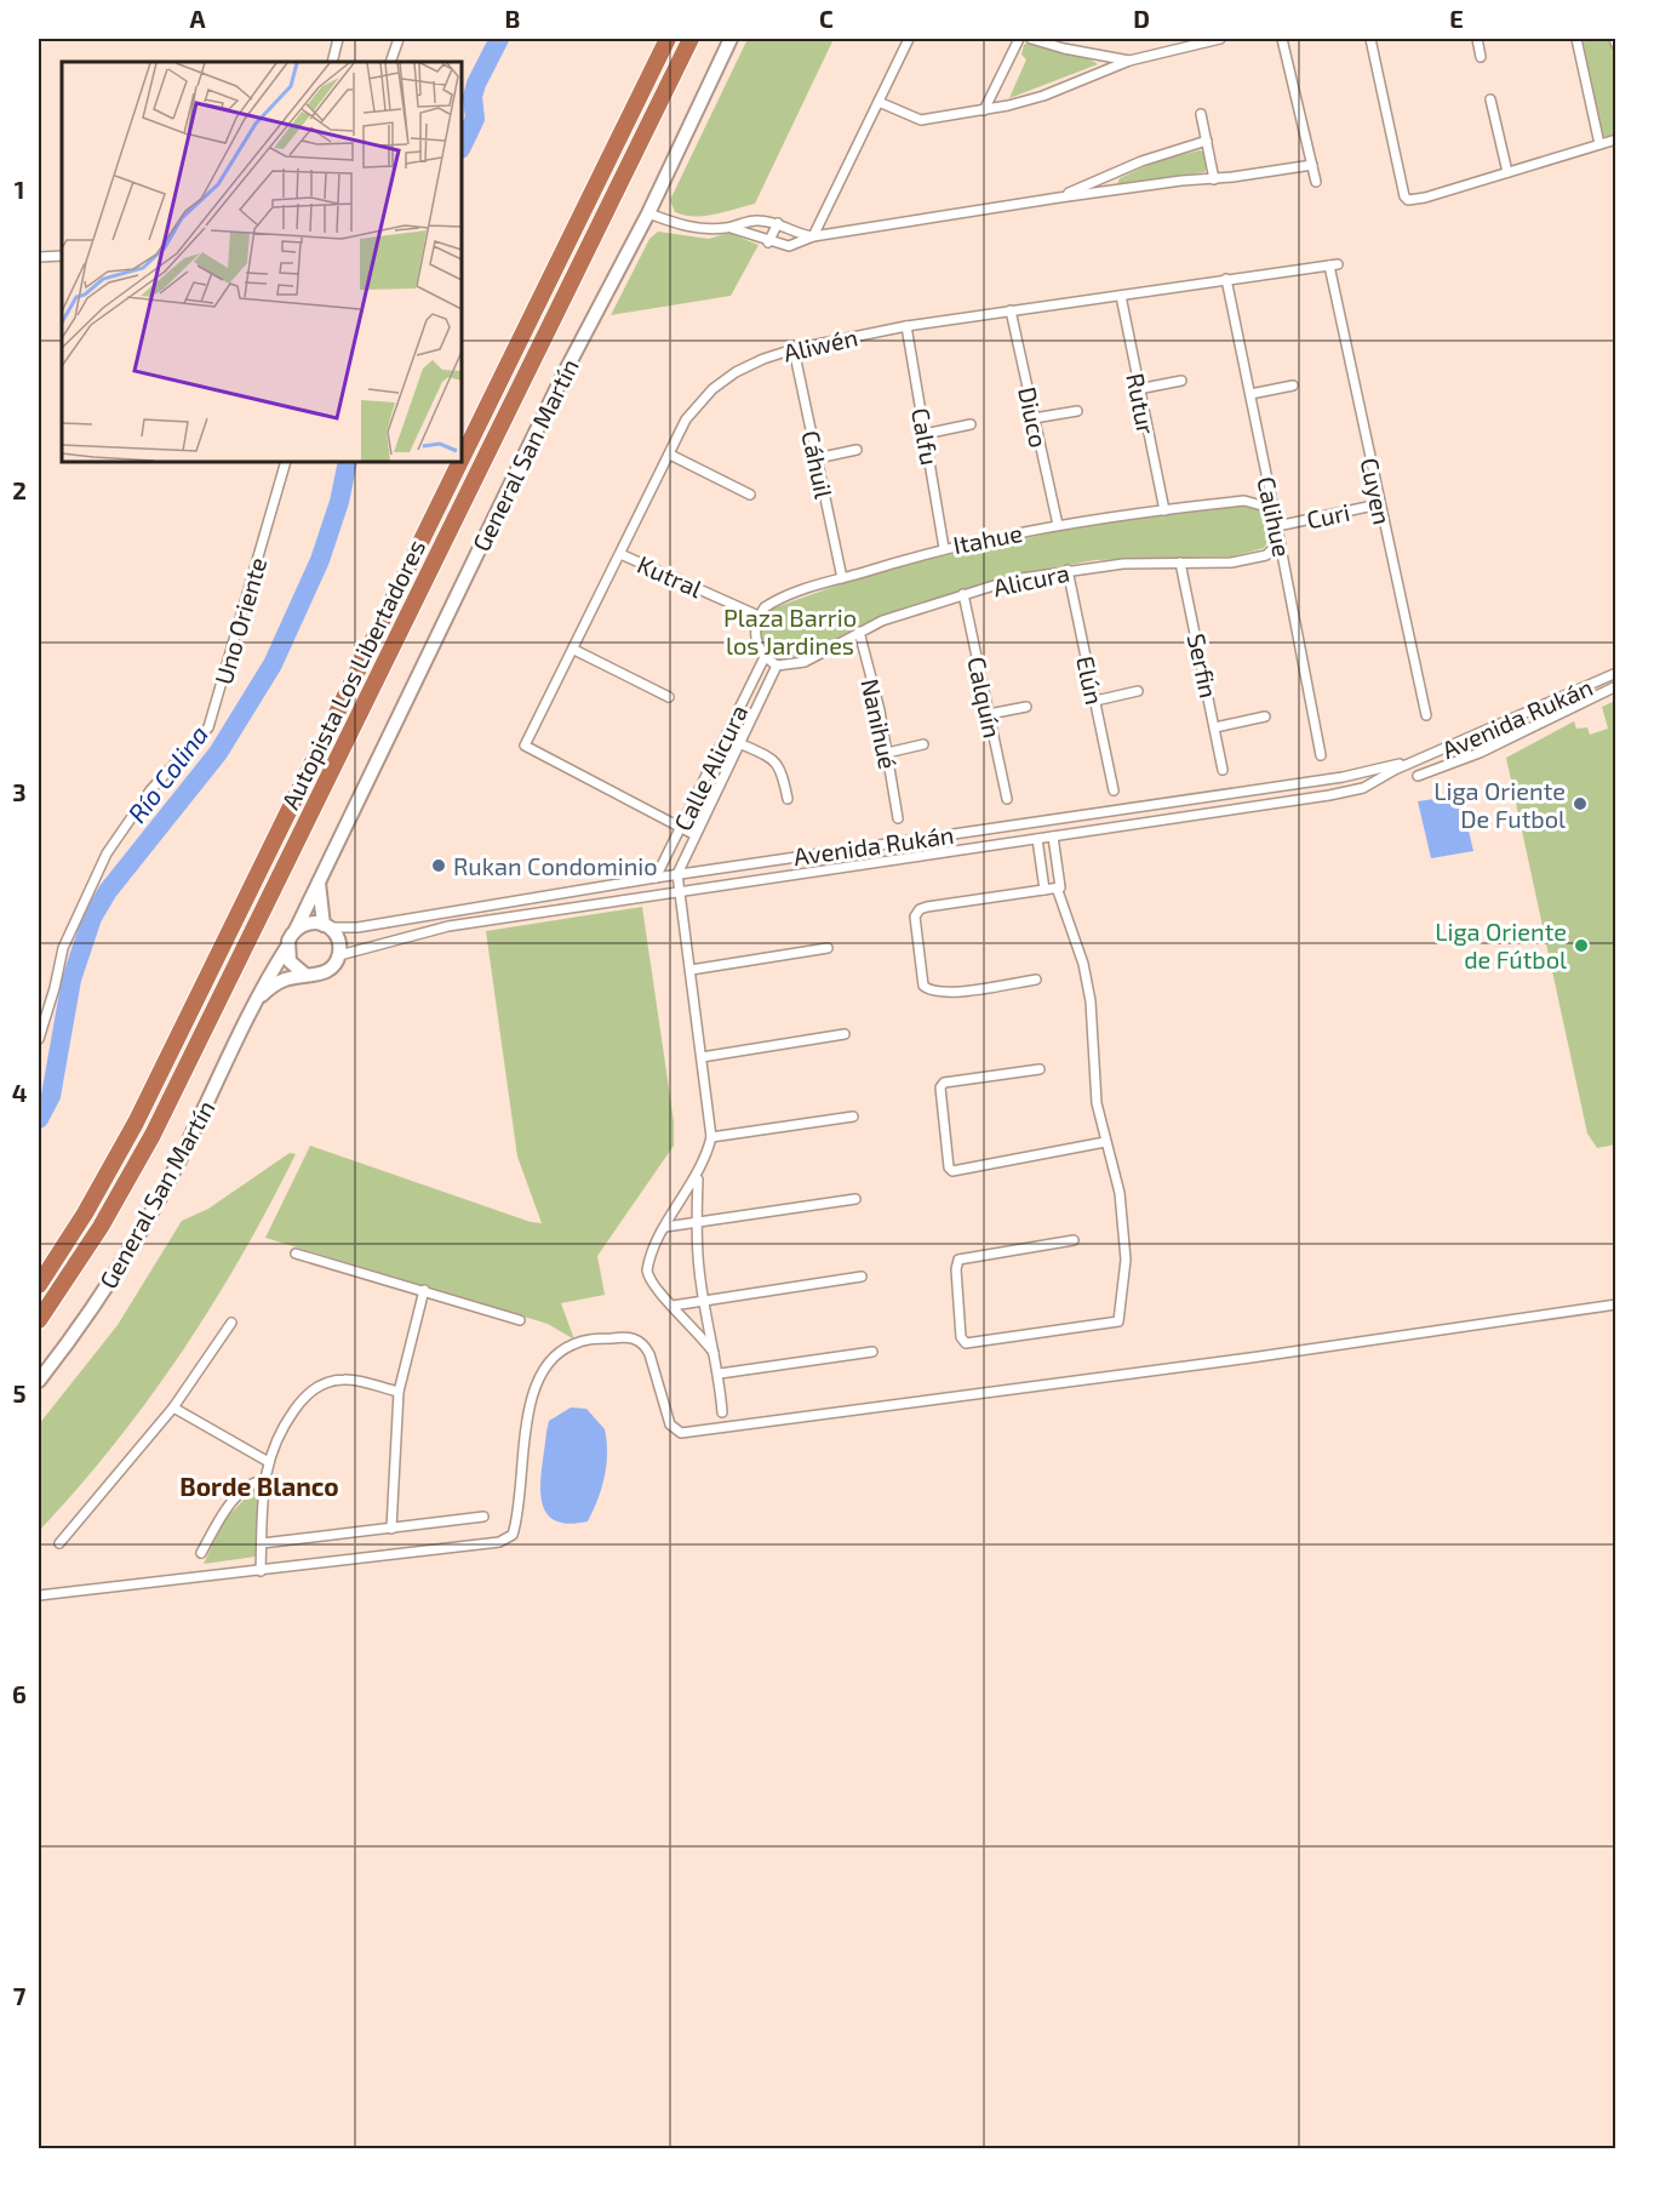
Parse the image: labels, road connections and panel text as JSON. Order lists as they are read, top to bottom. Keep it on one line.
{"streets":{"highway":["Autopista Los Libertadores"],"street":["Aliwén","Rutur","Diuco","Calfu","General San Martín","Cáhuil","Cuyen","Curi","Calihue","Itahue","Kutral","Alicura","Uno Oriente","Serfin","Elún","Calquín","Avenida Rukán","Nanihué","Calle Alicura"]},"crossings":[["Aliwén","Rutur"],["Aliwén","Diuco"],["Aliwén","Calfu"],["Aliwén","Cáhuil"],["Aliwén","Cuyen"],["Aliwén","Calihue"],["Aliwén","Kutral"],["Aliwén","Calle Alicura"],["Rutur","Itahue"],["Diuco","Itahue"],["Calfu","Itahue"],["General San Martín","Avenida Rukán"],["Cáhuil","Itahue"],["Cuyen","Curi"],["Curi","Calihue"],["Curi","Itahue"],["Curi","Alicura"],["Calihue","Itahue"],["Calihue","Alicura"],["Itahue","Kutral"],["Itahue","Alicura"],["Alicura","Serfin"],["Alicura","Elún"],["Alicura","Calquín"],["Alicura","Nanihué"],["Alicura","Calle Alicura"],["Avenida Rukán","Calle Alicura"]],"districts":["Borde Blanco"],"water":["Río Colina"],"parks":["Plaza Barrio los Jardines"],"places":["Liga Oriente De Futbol","Rukan Condominio","Liga Oriente de Fútbol"],"grid":{"columns":["A","B","C","D","E"],"rows":["1","2","3","4","5","6","7"]}}
